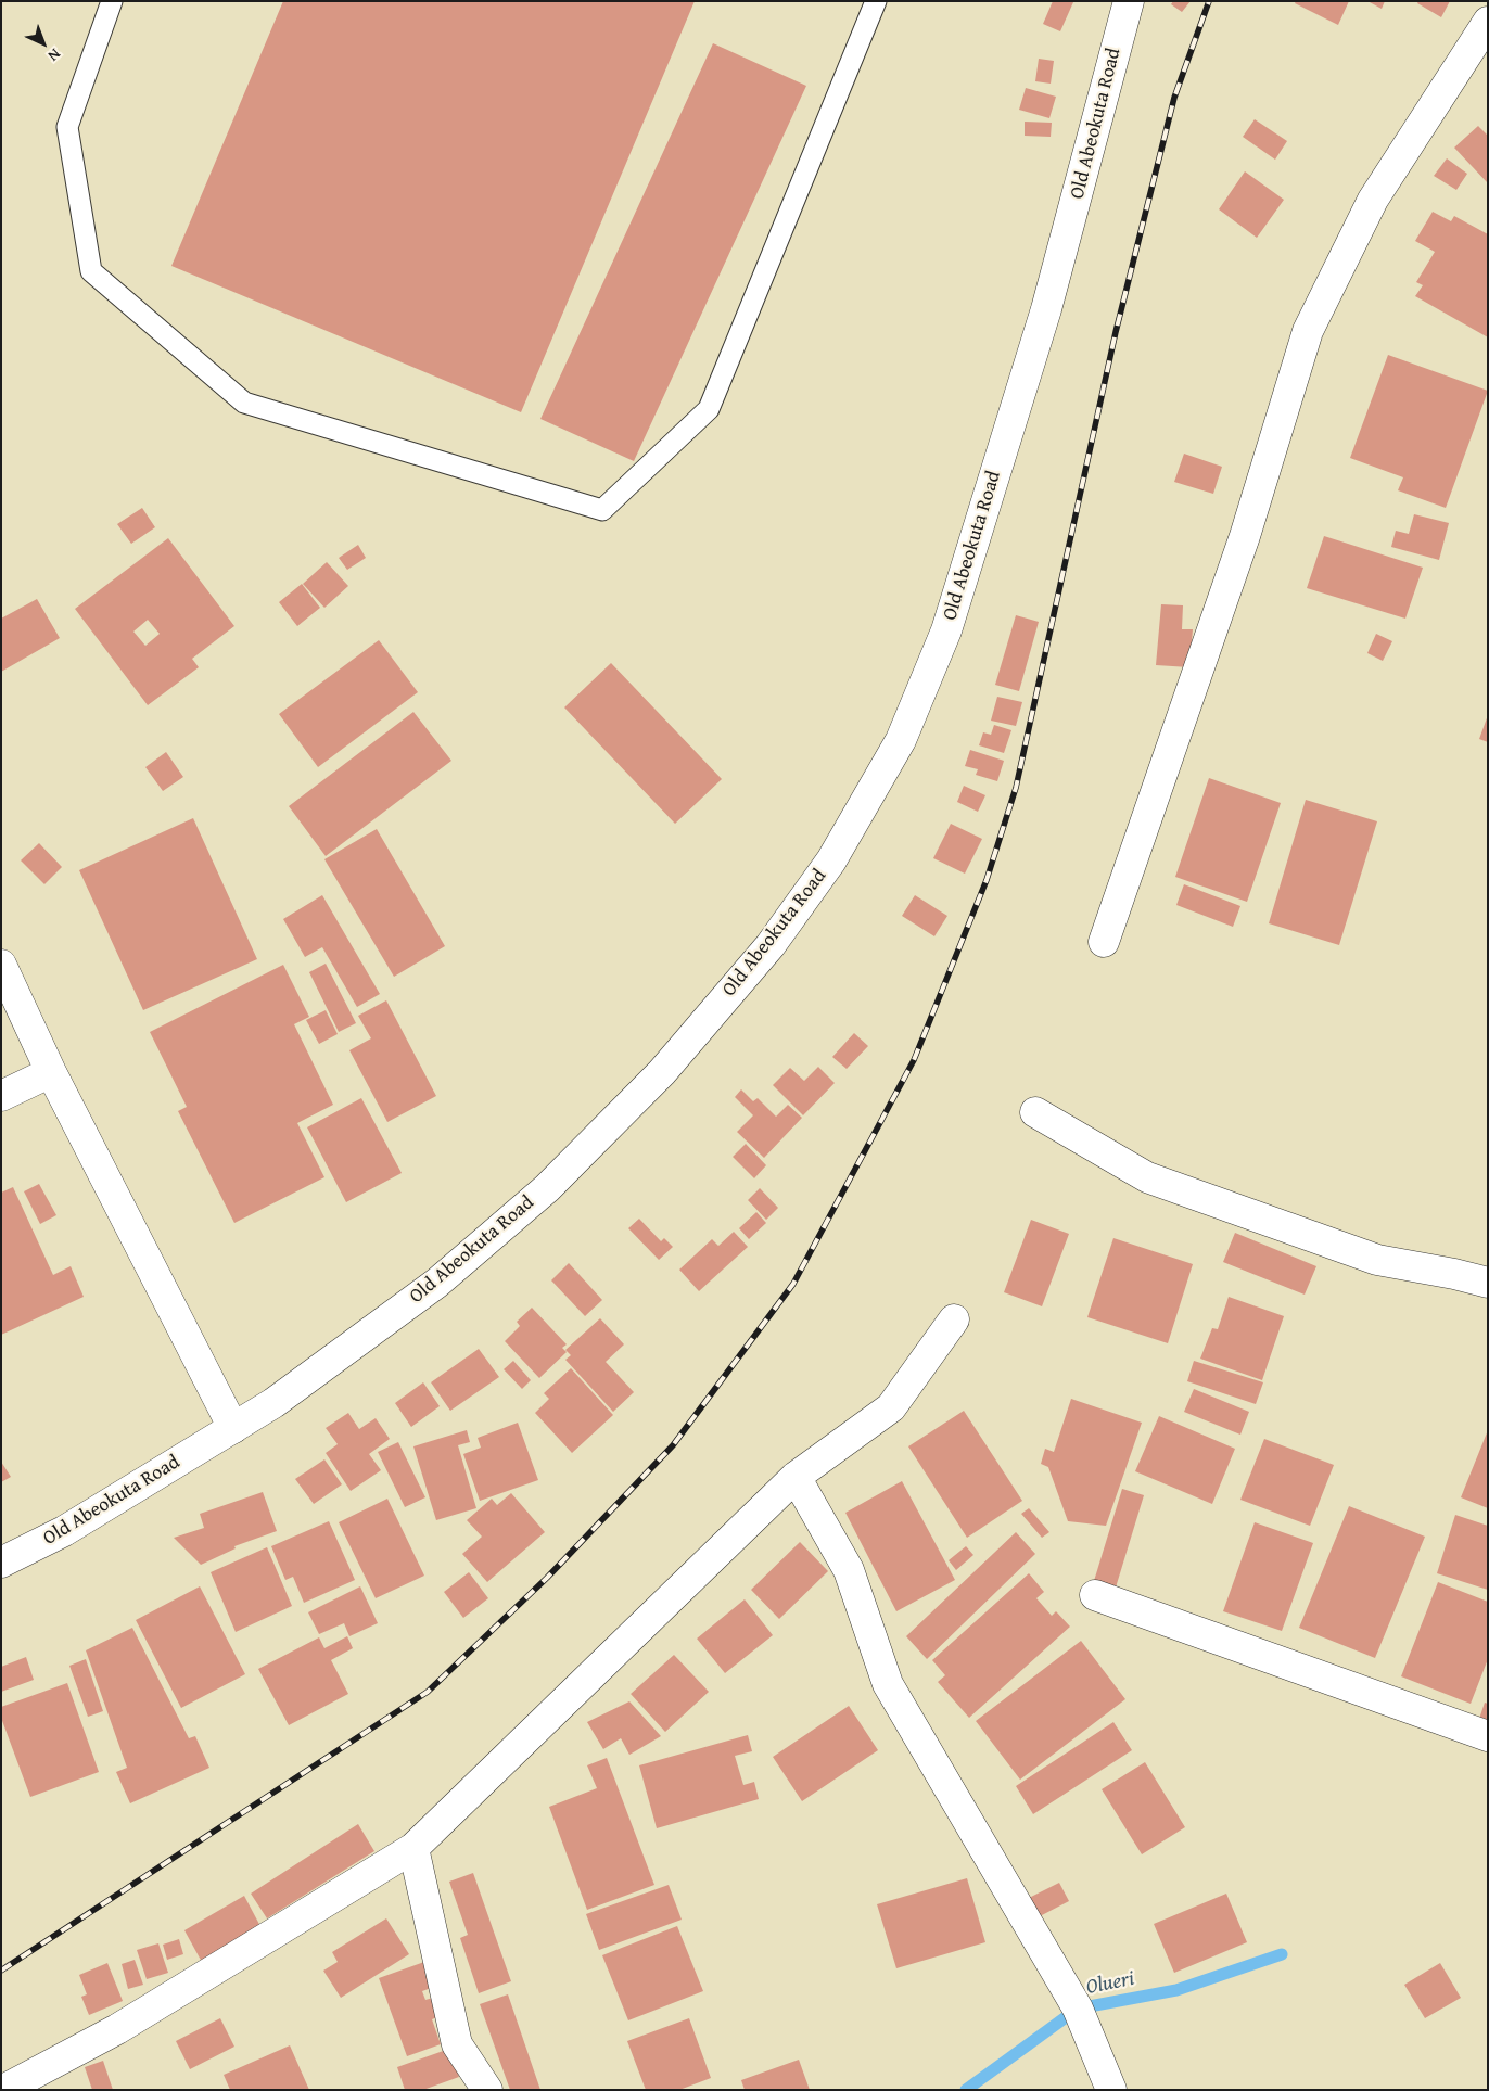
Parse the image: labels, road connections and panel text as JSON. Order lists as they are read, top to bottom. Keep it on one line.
{"streets":{"main road":["Old Abeokuta Road"]},"water":["Olueri"],"north":"bottom right"}
